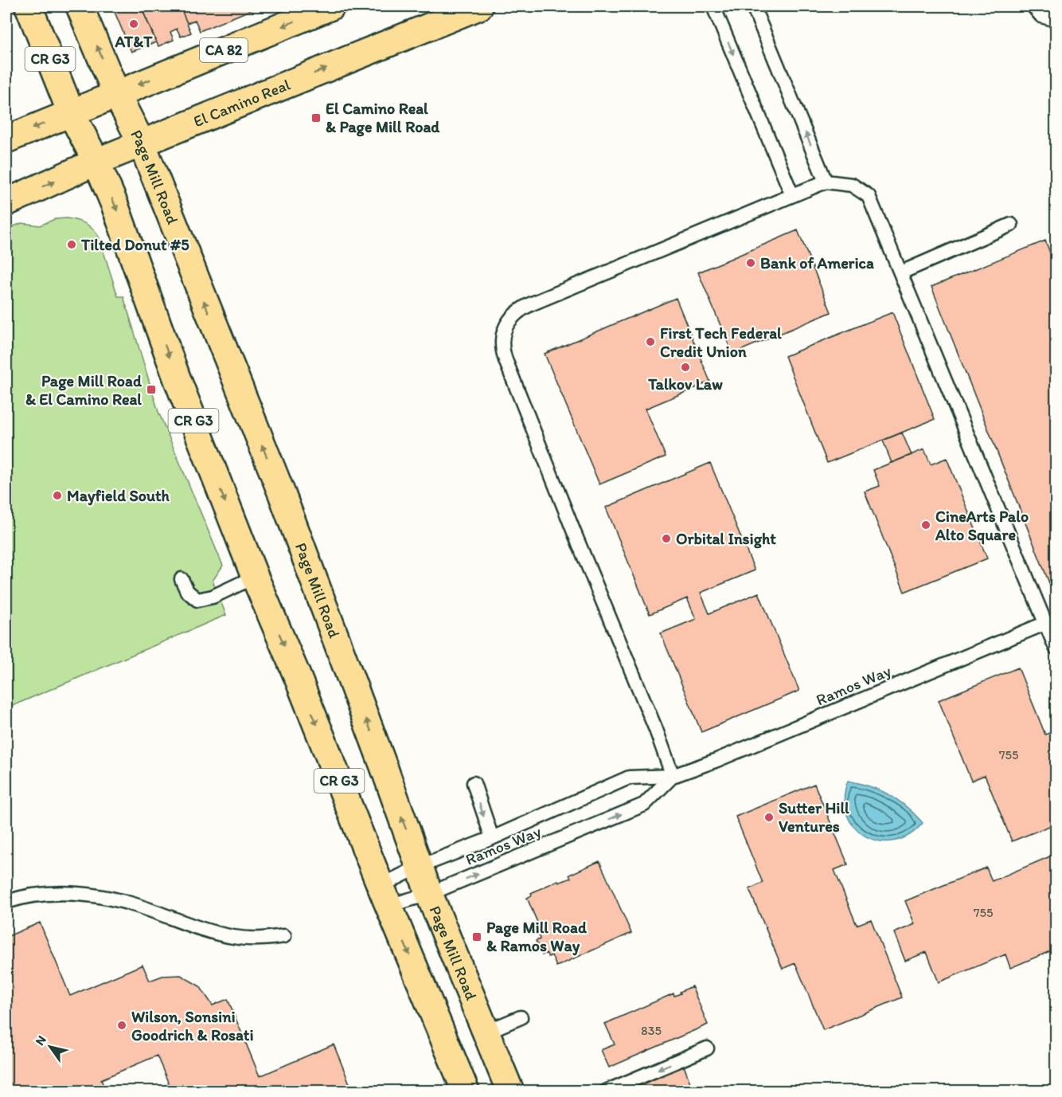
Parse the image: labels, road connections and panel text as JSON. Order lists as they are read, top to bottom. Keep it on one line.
{"streets":{"main road":["CA 82","CR G3","El Camino Real","Page Mill Road"],"lane":["Ramos Way"]},"crossings":[["CA 82","CR G3"],["CA 82","Page Mill Road"],["CR G3","El Camino Real"],["CR G3","Page Mill Road"],["CR G3","Ramos Way"],["El Camino Real","Page Mill Road"],["Page Mill Road","Ramos Way"]],"places":{"other":["AT&T","Tilted Donut #5","Bank of America","First Tech Federal Credit Union","Talkov Law","Mayfield South","CineArts Palo Alto Square","Orbital Insight","Sutter Hill Ventures","Wilson, Sonsini Goodrich & Rosati"],"transit":["El Camino Real & Page Mill Road","Page Mill Road & El Camino Real","Page Mill Road & Ramos Way"]},"house_numbers":["755","755","835"],"north":"top left"}
